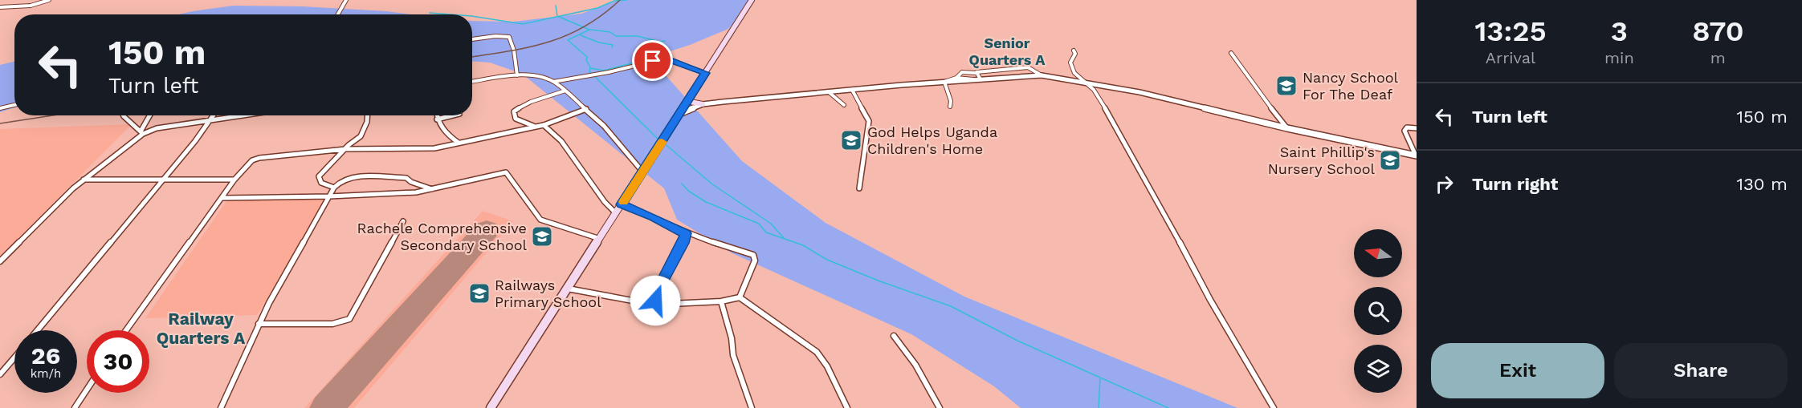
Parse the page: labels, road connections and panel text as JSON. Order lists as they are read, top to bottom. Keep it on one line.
{"districts":["Senior Quarters A","Railway Quarters A"],"places":{"school or university":["Nancy School For The Deaf","God Helps Uganda Children's Home","Saint Phillip's Nursery School","Rachele Comprehensive Secondary School","Railways Primary School"]},"north":"left","page":{"eta":["13:25","Arrival","3","min","870","m"],"turn":["150 m","Turn left"],"list":[{"name":"Turn left","value":"150 m"},{"name":"Turn right","value":"130 m"}],"speed":"26 km/h","limit":"30","buttons":["Exit","Share"]}}
